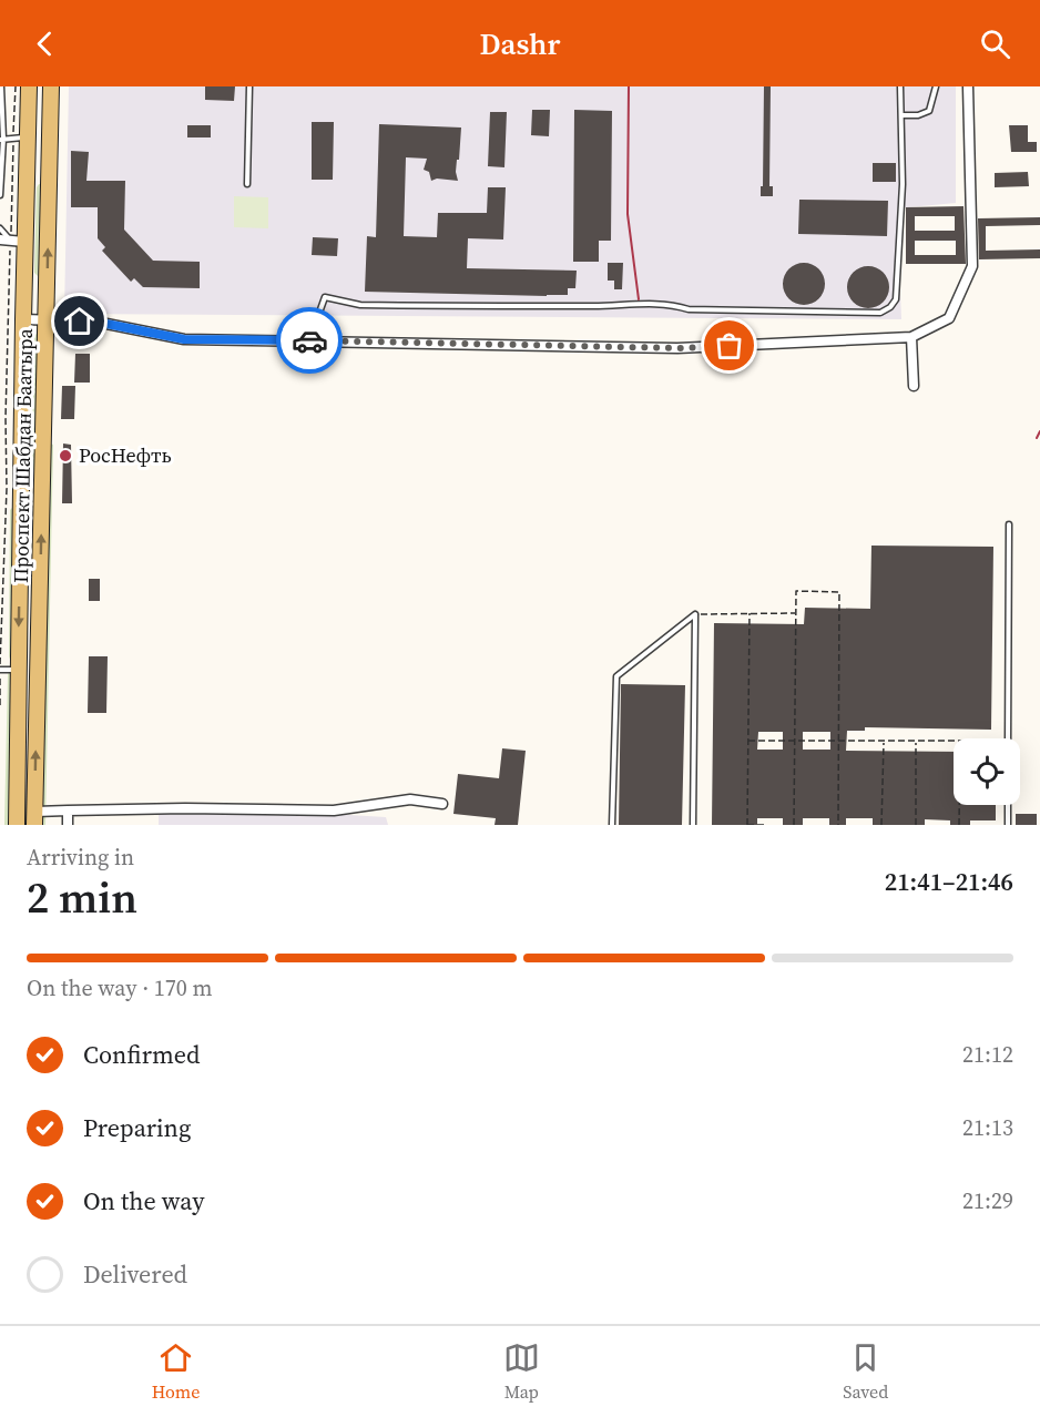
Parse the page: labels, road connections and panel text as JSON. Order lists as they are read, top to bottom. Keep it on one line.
{"streets":{"main road":["Проспект Шабдан Баатыра"]},"places":["РосНефть"],"page":{"header":"Dashr","heading":["2 min","Arriving in","21:41–21:46"],"bar":"On the way · 170 m","list":[["Confirmed","21:12"],["Preparing","21:13"],["On the way","21:29"],"Delivered"],"tabs":["Home","Map","Saved"]}}
